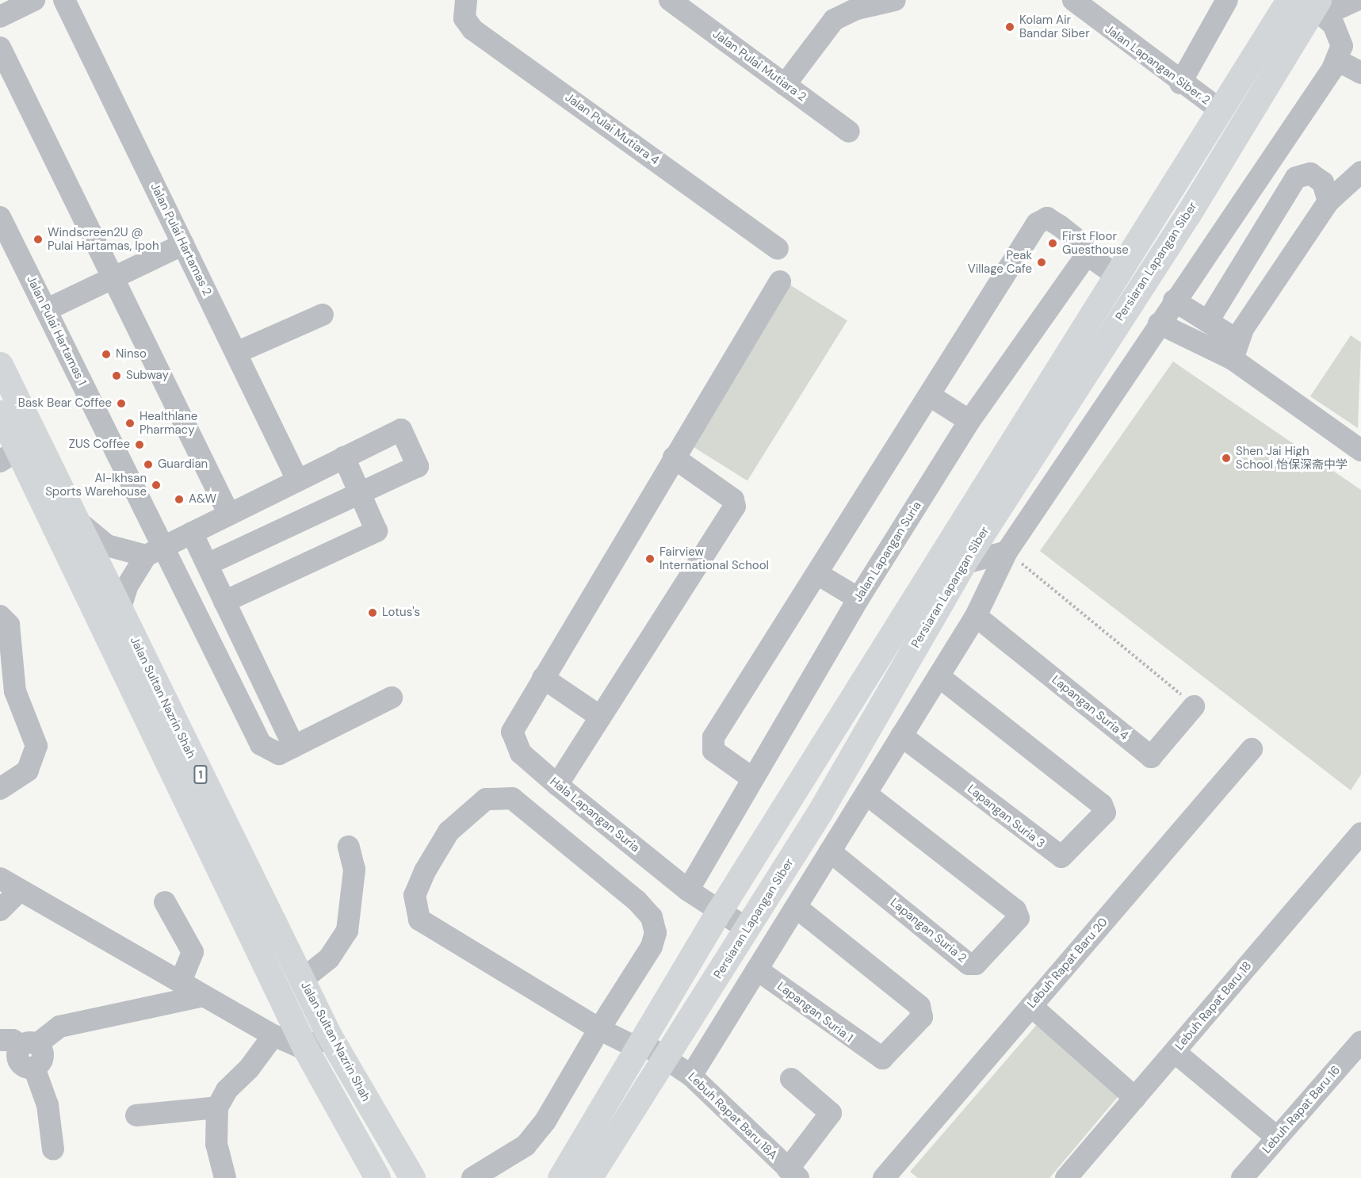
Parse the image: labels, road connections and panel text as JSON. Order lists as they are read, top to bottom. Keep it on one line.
{"streets":{"main road":["Persiaran Lapangan Siber","Jalan Sultan Nazrin Shah","1"],"street":["Jalan Lapangan Siber 2","Jalan Pulai Mutiara 2","Jalan Pulai Mutiara 4","Jalan Pulai Hartamas 2","Jalan Pulai Hartamas 1","Jalan Lapangan Suria","Lapangan Suria 4","Hala Lapangan Suria","Lapangan Suria 3","Lapangan Suria 2","Lebuh Rapat Baru 20","Lebuh Rapat Baru 18","Lapangan Suria 1","Lebuh Rapat Baru 16","Lebuh Rapat Baru 18A"]},"crossings":[["Jalan Lapangan Siber 2","Persiaran Lapangan Siber"],["Persiaran Lapangan Siber","Hala Lapangan Suria"],["Persiaran Lapangan Siber","Lebuh Rapat Baru 18A"],["Jalan Lapangan Suria","Hala Lapangan Suria"]],"places":["Kolam Air Bandar Siber","Windscreen2U @ Pulai Hartamas, Ipoh","First Floor Guesthouse","Peak Village Cafe","Ninso","Subway","Bask Bear Coffee","Healthlane Pharmacy","ZUS Coffee","Shen Jai High School 怡保深斋中学","Guardian","Al-Ikhsan Sports Warehouse","A&W","Fairview International School","Lotus's"]}
